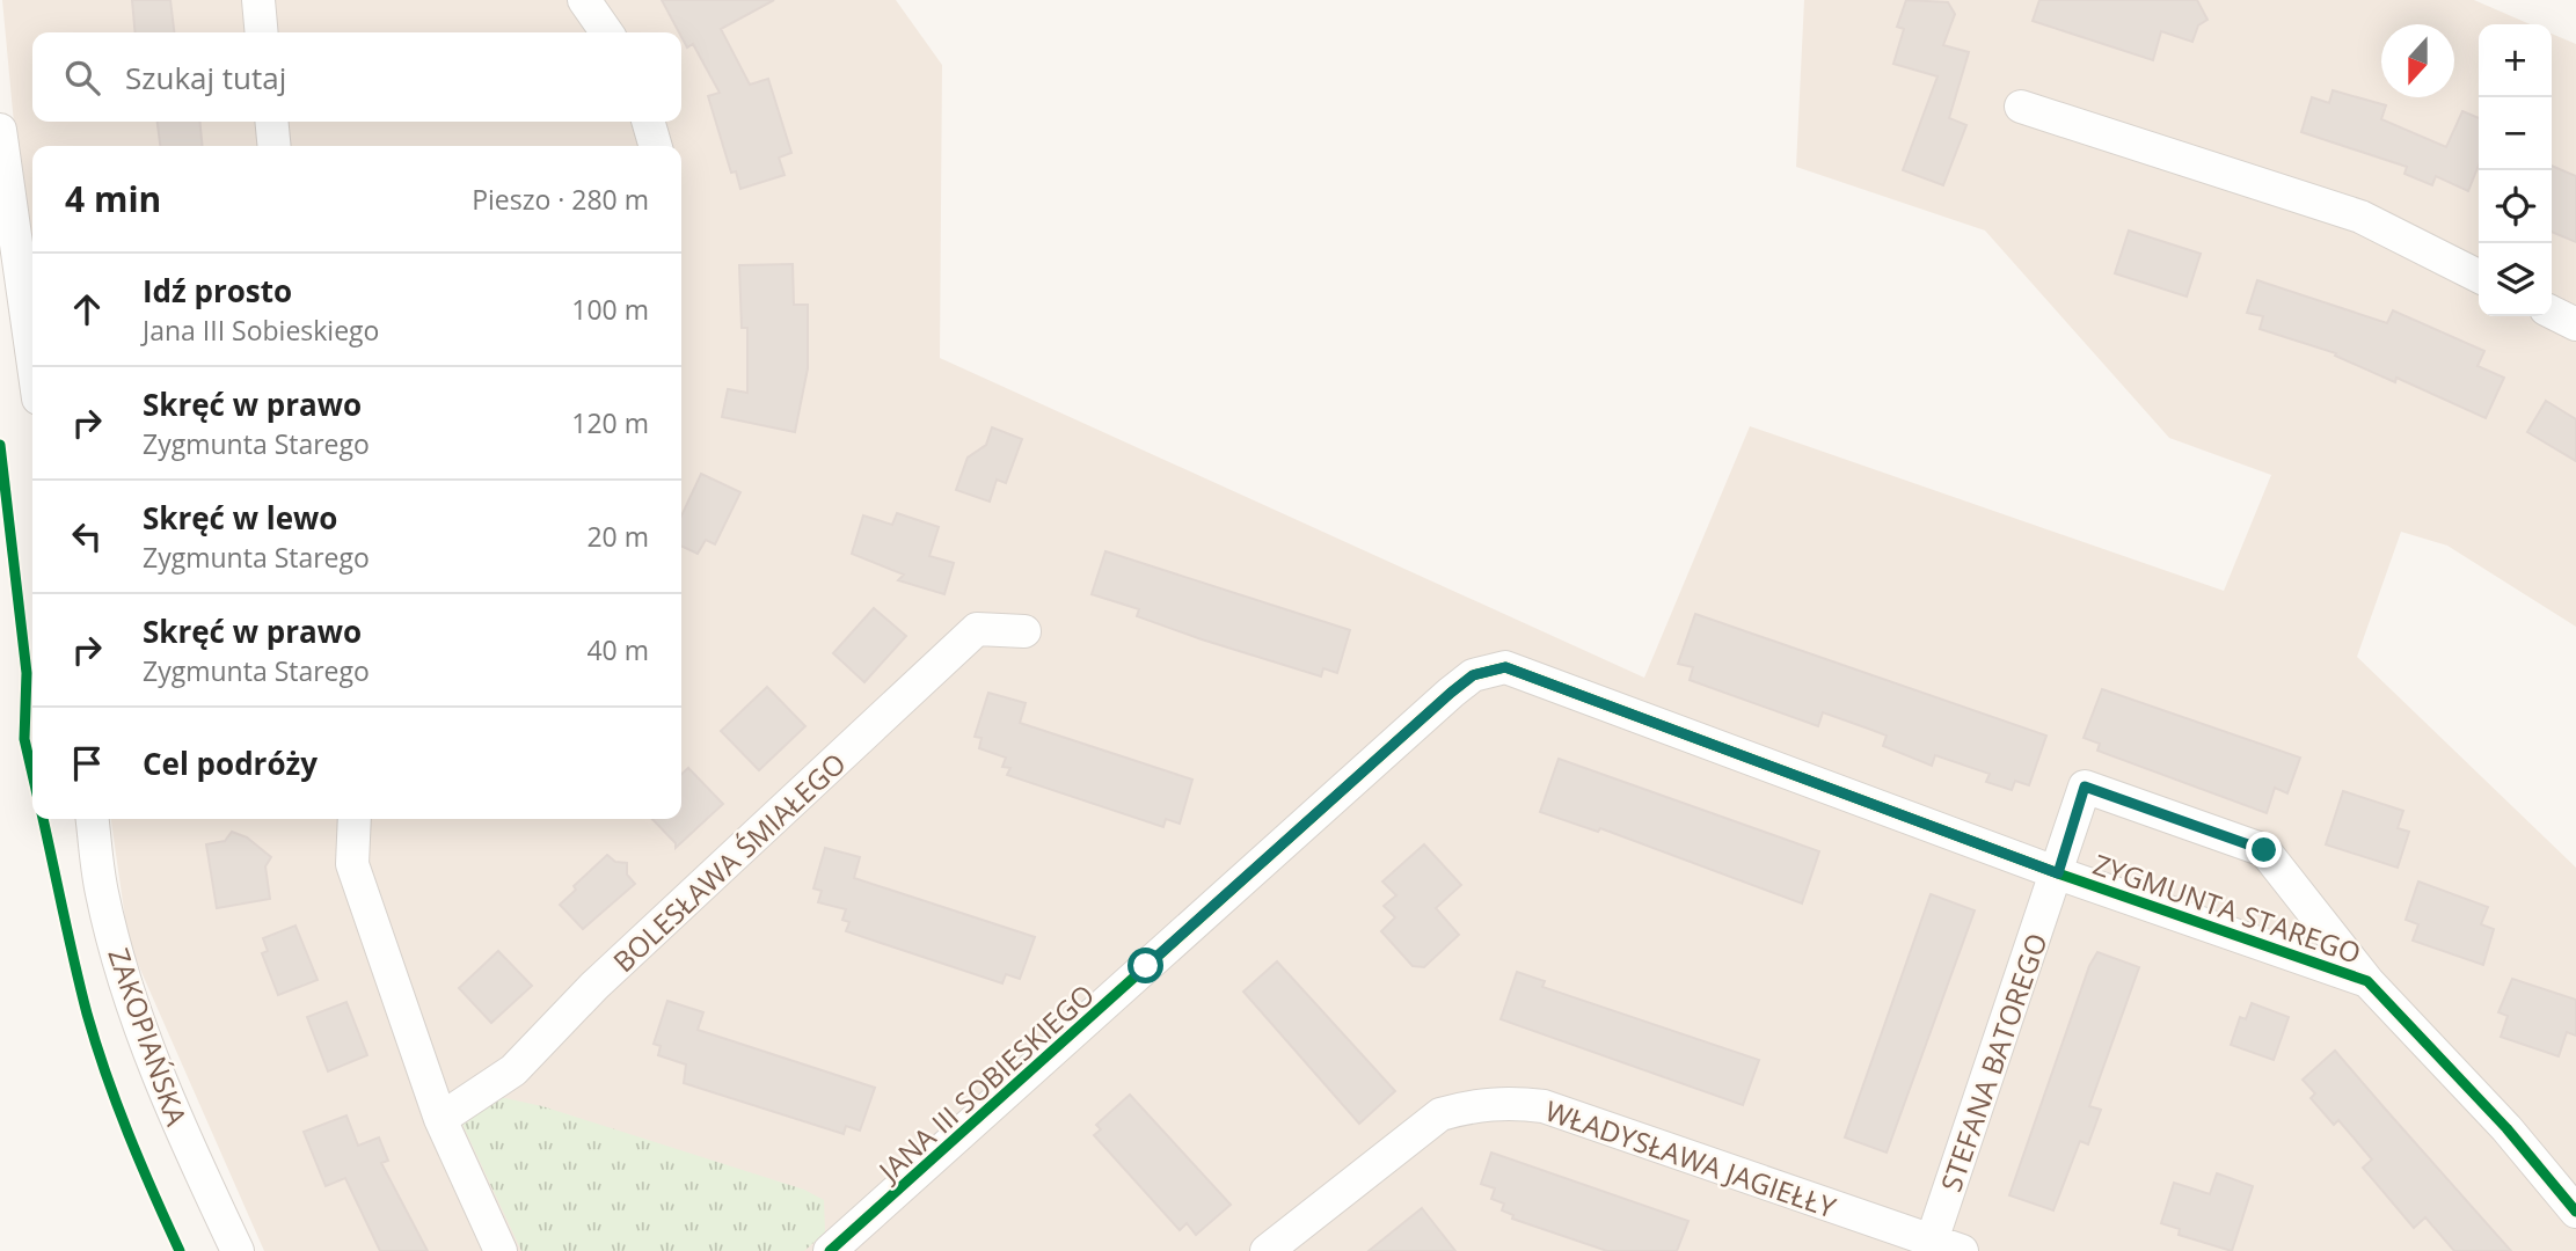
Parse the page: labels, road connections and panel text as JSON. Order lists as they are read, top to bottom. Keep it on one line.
{"streets":{"street":["BOLESŁAWA ŚMIAŁEGO","ZYGMUNTA STAREGO","ZAKOPIAŃSKA","STEFANA BATOREGO","JANA III SOBIESKIEGO","WŁADYSŁAWA JAGIEŁŁY"]},"crossings":[["ZYGMUNTA STAREGO","STEFANA BATOREGO"],["ZYGMUNTA STAREGO","JANA III SOBIESKIEGO"],["STEFANA BATOREGO","WŁADYSŁAWA JAGIEŁŁY"]],"north":"bottom","page":{"map_buttons":["+","−"],"search":"Szukaj tutaj","heading":["4 min","Pieszo · 280 m"],"list":[["Idź prosto","Jana III Sobieskiego","100 m"],["Skręć w prawo","Zygmunta Starego","120 m"],["Skręć w lewo","Zygmunta Starego","20 m"],["Skręć w prawo","Zygmunta Starego","40 m"],"Cel podróży"]}}
